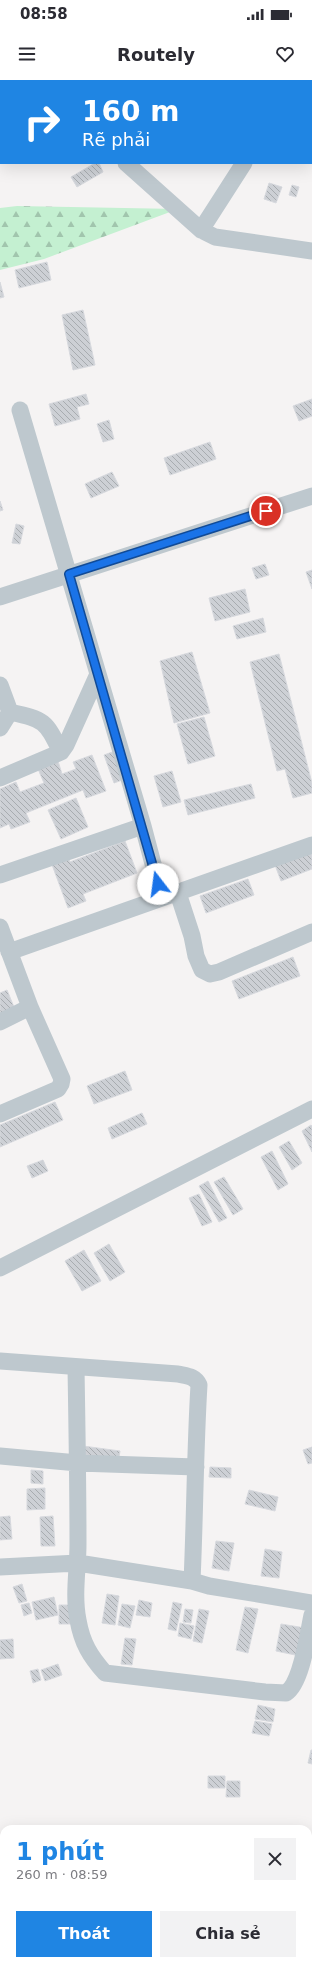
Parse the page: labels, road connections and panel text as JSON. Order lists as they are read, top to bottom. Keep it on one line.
{"page":{"status":"08:58","header":"Routely","turn":["160 m","Rẽ phải"],"heading":["1 phút","260 m · 08:59"],"buttons":["Thoát","Chia sẻ"]}}
